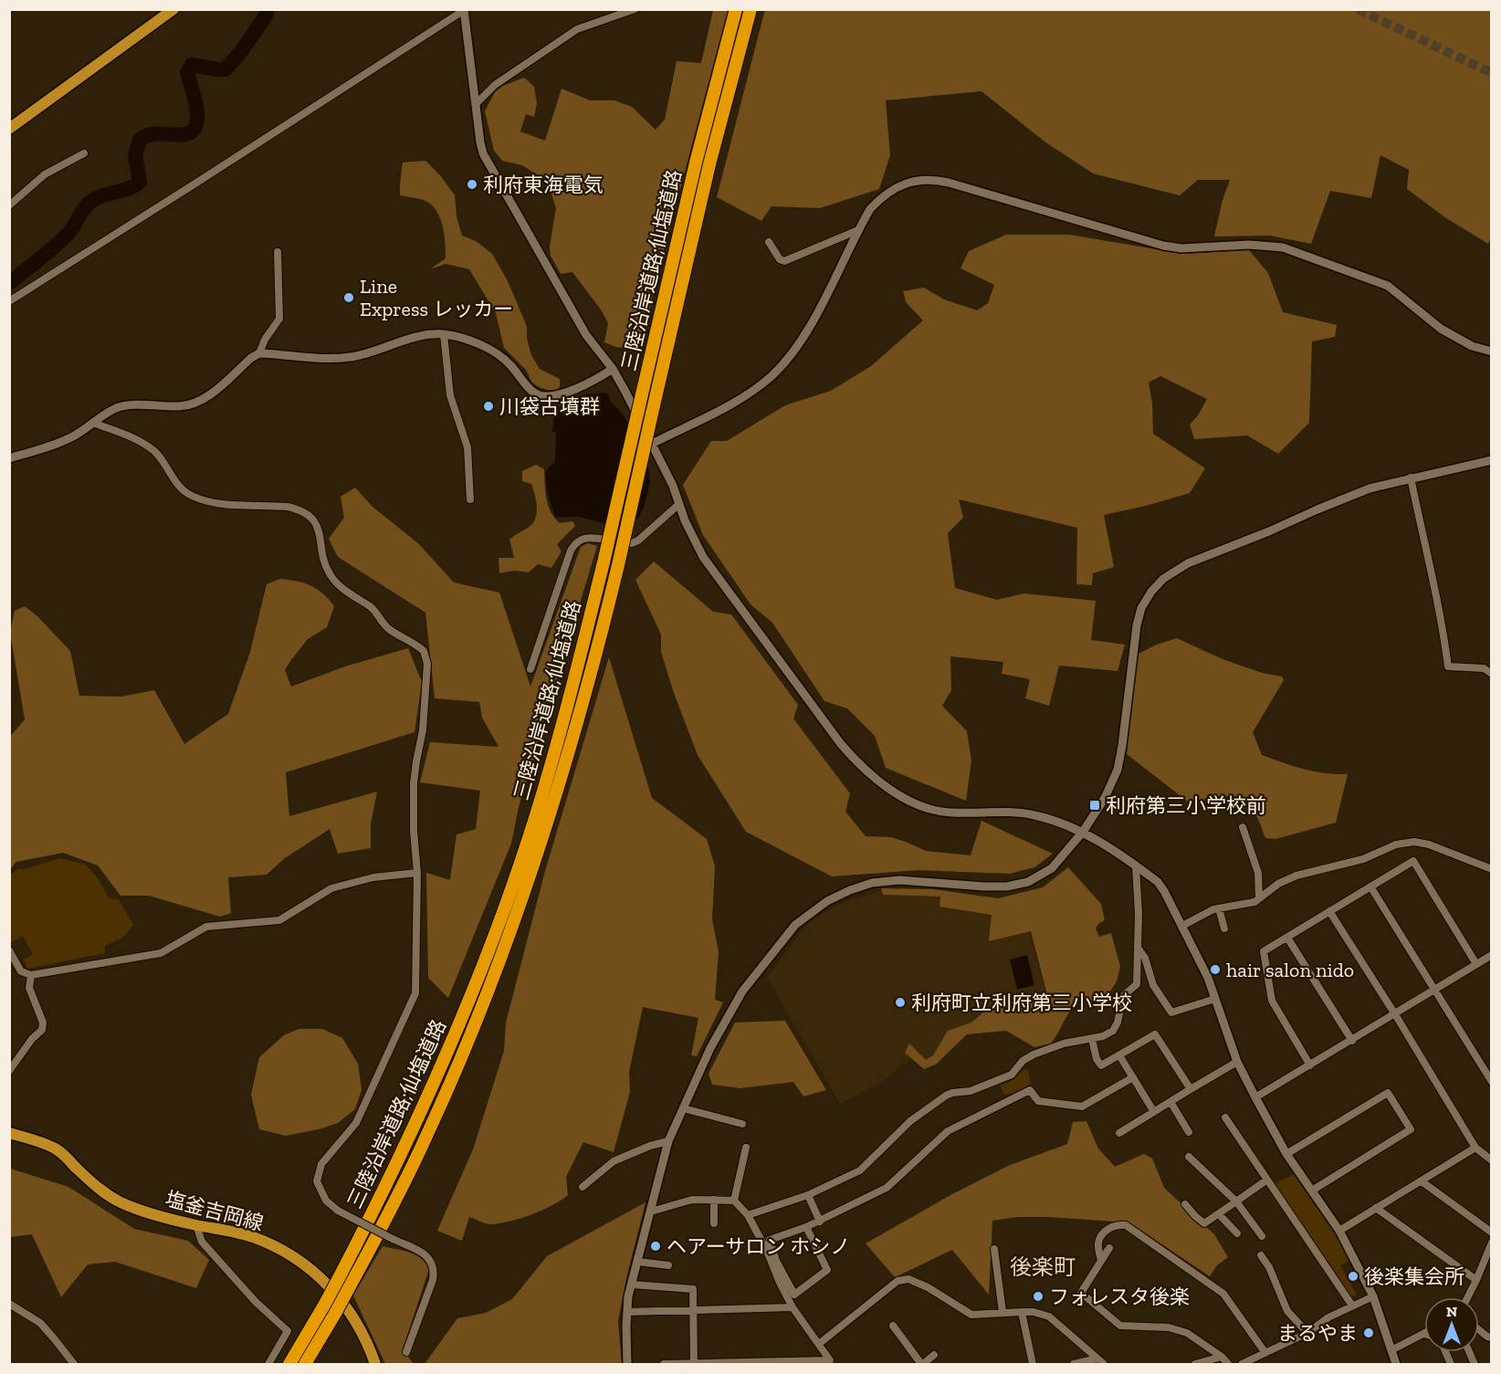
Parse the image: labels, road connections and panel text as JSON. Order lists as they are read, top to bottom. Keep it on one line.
{"streets":{"highway":["三陸沿岸道路;仙塩道路"],"main road":["塩釜吉岡線"]},"districts":["後楽町"],"places":{"other":["利府東海電気","Line Express レッカー","川袋古墳群","hair salon nido","利府町立利府第三小学校","ヘアーサロン ホシノ","後楽集会所","フォレスタ後楽","まるやま"],"transit":["利府第三小学校前"]},"north":"top"}
